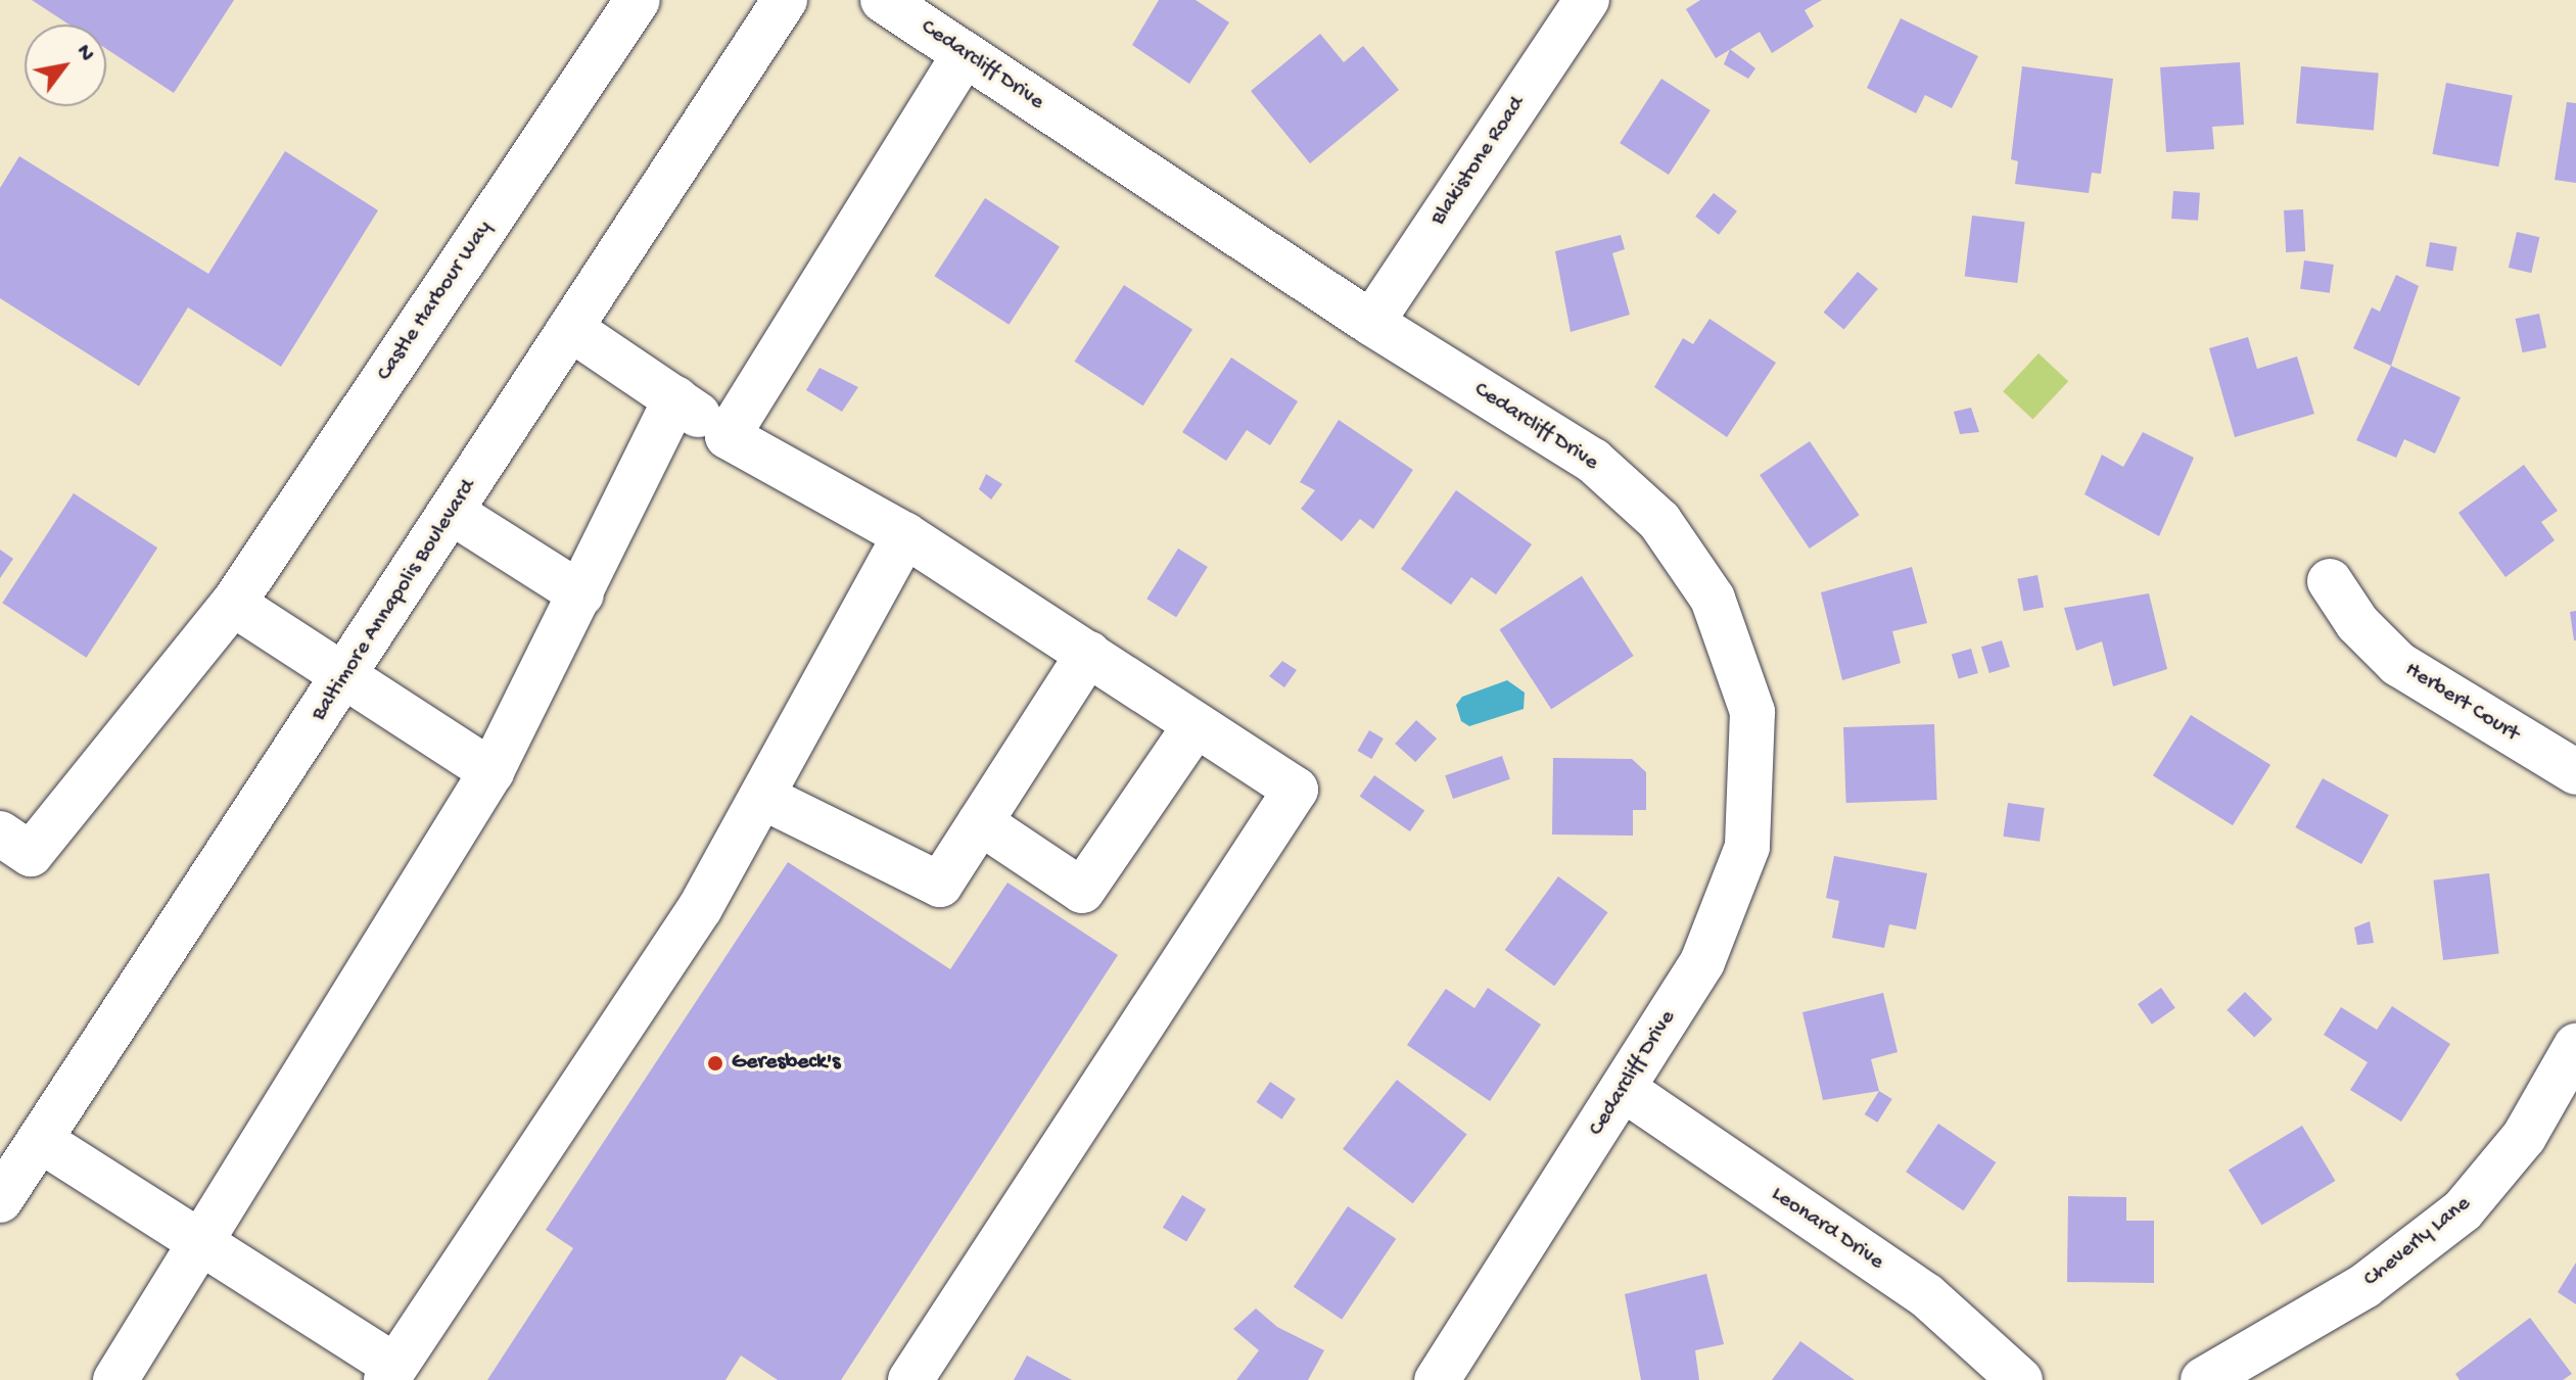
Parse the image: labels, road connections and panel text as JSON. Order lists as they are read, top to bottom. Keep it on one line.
{"streets":{"street":["Cedarcliff Drive","Blakistone Road","Castle Harbour Way","Baltimore Annapolis Boulevard","Herbert Court","Leonard Drive","Cheverly Lane"]},"crossings":[["Cedarcliff Drive","Blakistone Road"],["Cedarcliff Drive","Leonard Drive"]],"places":["Geresbeck's"],"north":"top right"}
